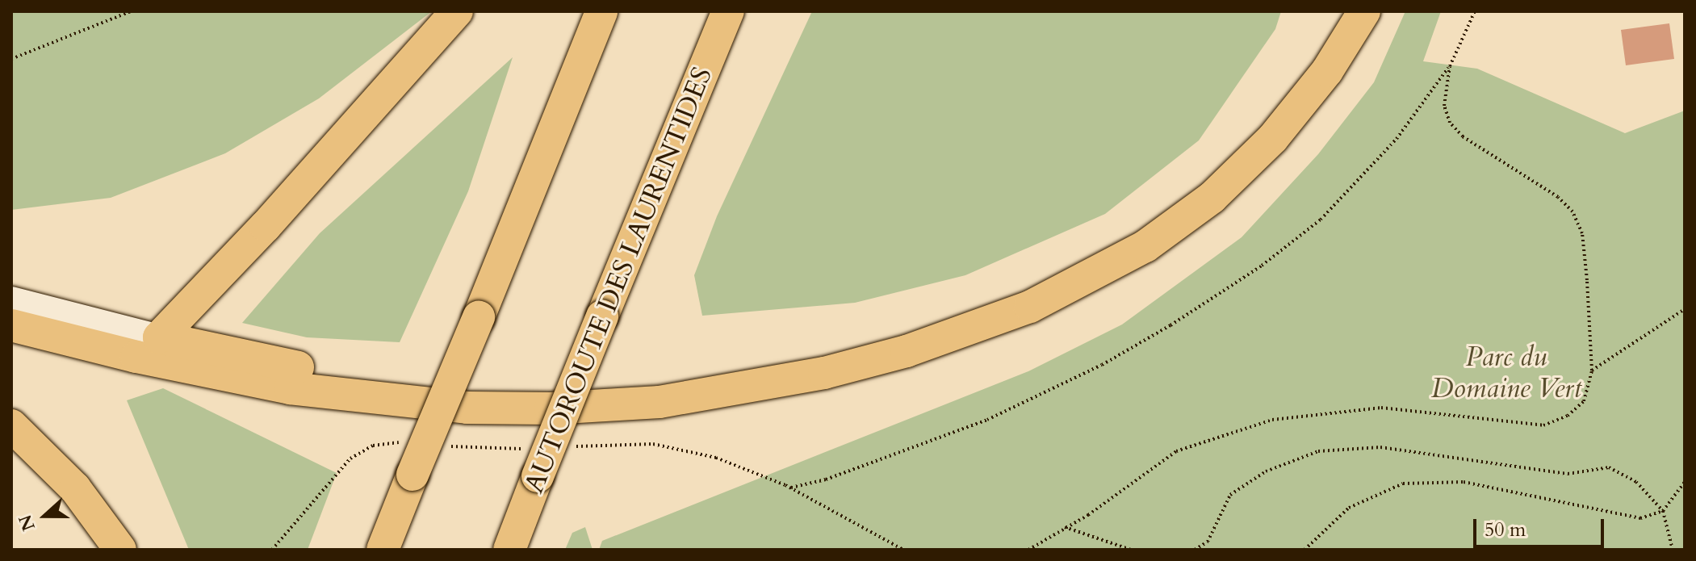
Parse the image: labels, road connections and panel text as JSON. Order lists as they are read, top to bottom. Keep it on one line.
{"streets":{"highway":["AUTOROUTE DES LAURENTIDES"]},"parks":["Parc du Domaine Vert"],"scale_bar":"50 m","north":"left"}
